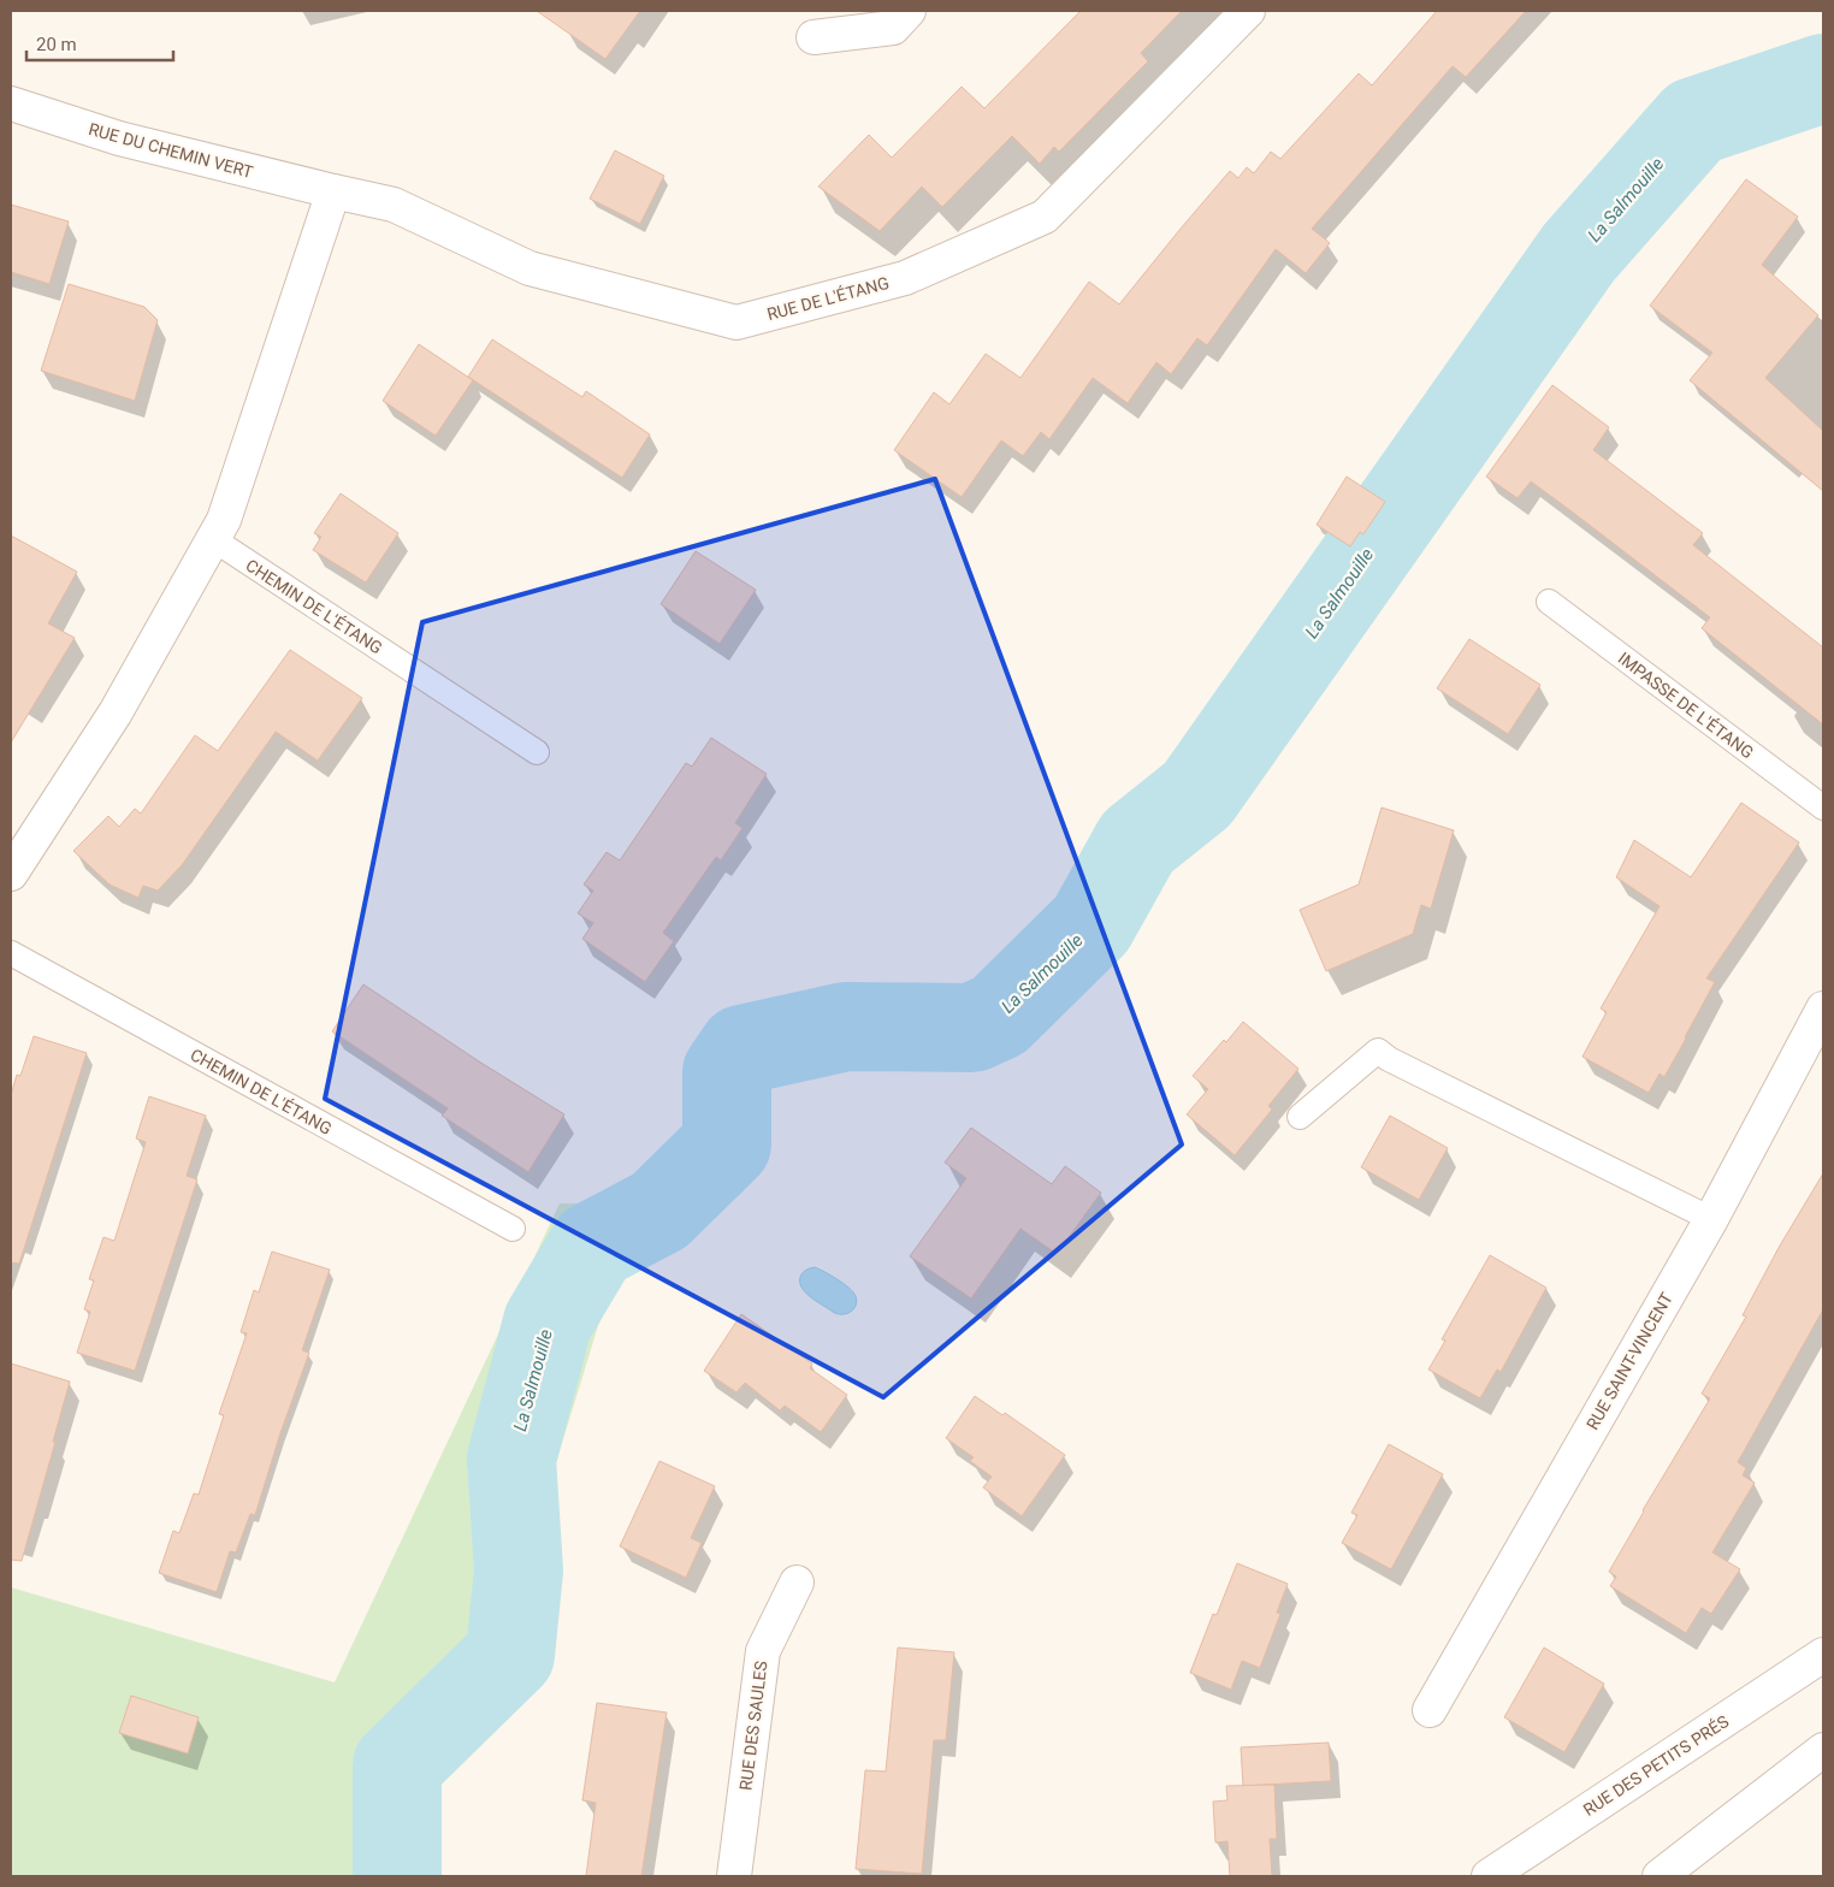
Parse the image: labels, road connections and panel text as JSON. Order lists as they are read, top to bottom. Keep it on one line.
{"streets":{"street":["RUE DU CHEMIN VERT","RUE DE L'ÉTANG","RUE SAINT-VINCENT","RUE DES SAULES","RUE DES PETITS PRÉS"],"lane":["CHEMIN DE L'ÉTANG","IMPASSE DE L'ÉTANG"]},"crossings":[["RUE DU CHEMIN VERT","RUE DE L'ÉTANG"]],"water":["La Salmouille"],"scale_bar":"20 m"}
